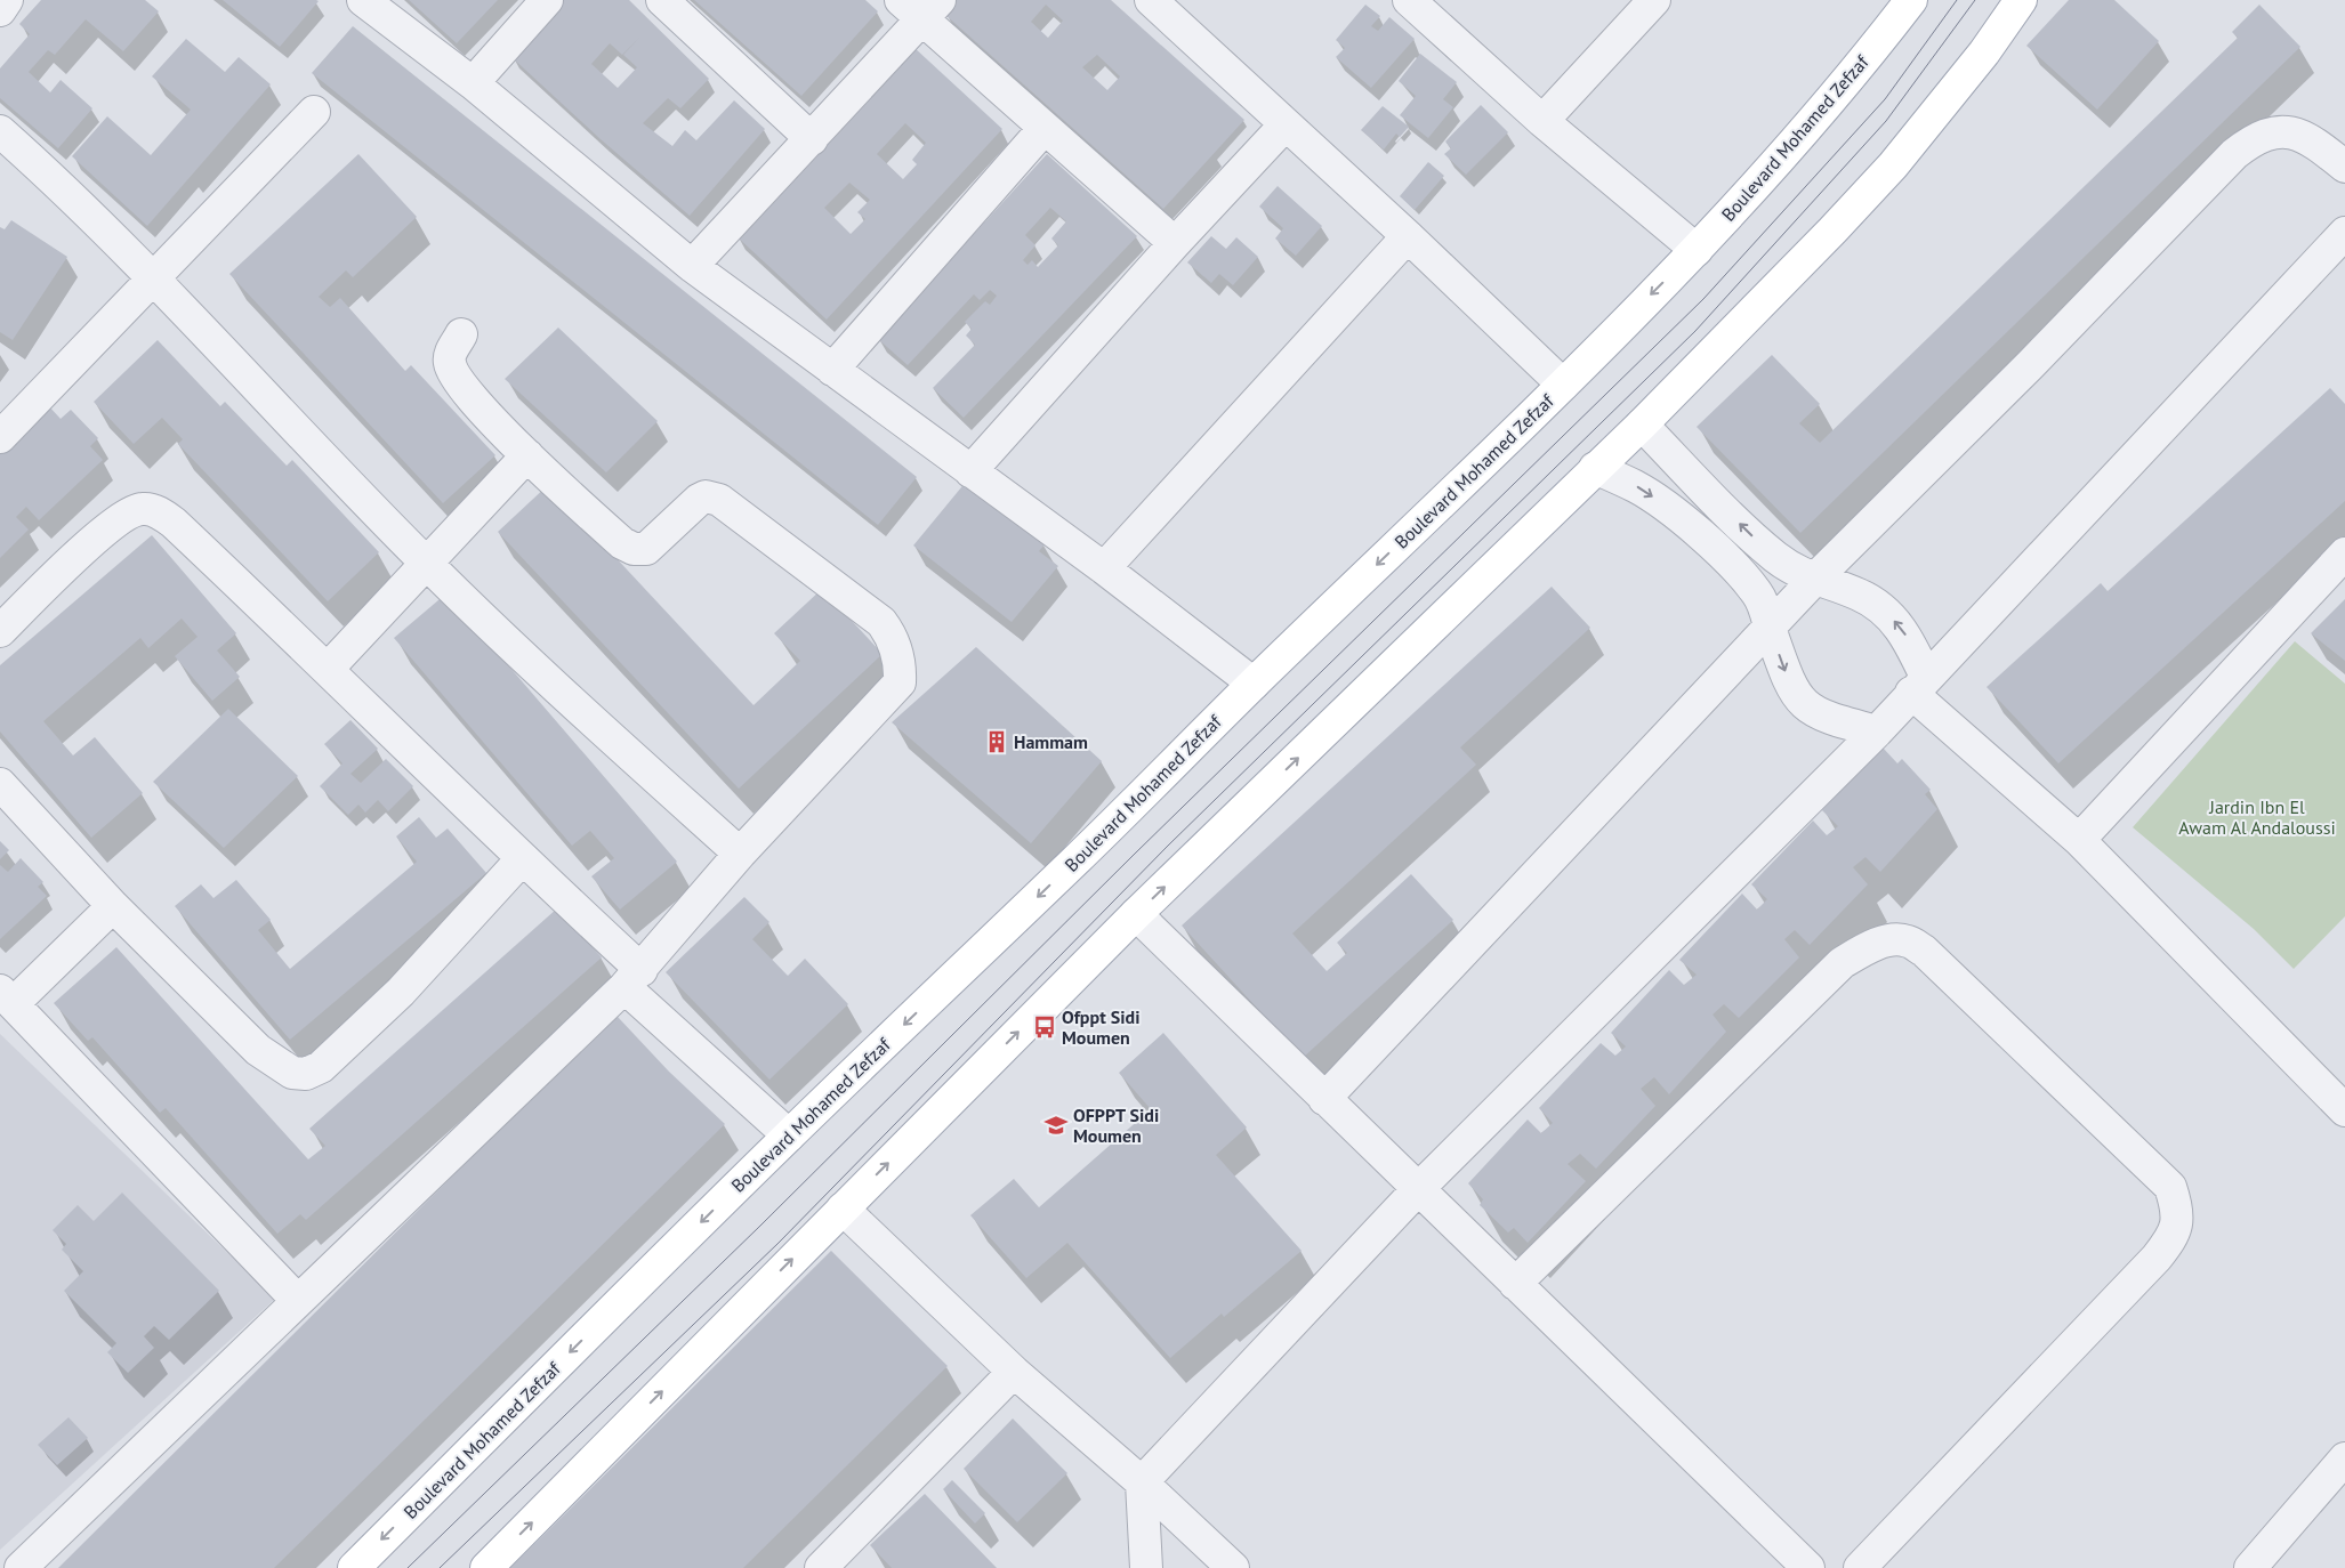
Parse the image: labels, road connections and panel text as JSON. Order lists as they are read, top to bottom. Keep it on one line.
{"streets":{"main road":["Boulevard Mohamed Zefzaf"]},"parks":["Jardin Ibn El Awam Al Andaloussi"],"places":{"building":["Hammam"],"bus stop":["Ofppt Sidi Moumen"],"school or university":["OFPPT Sidi Moumen"]}}
